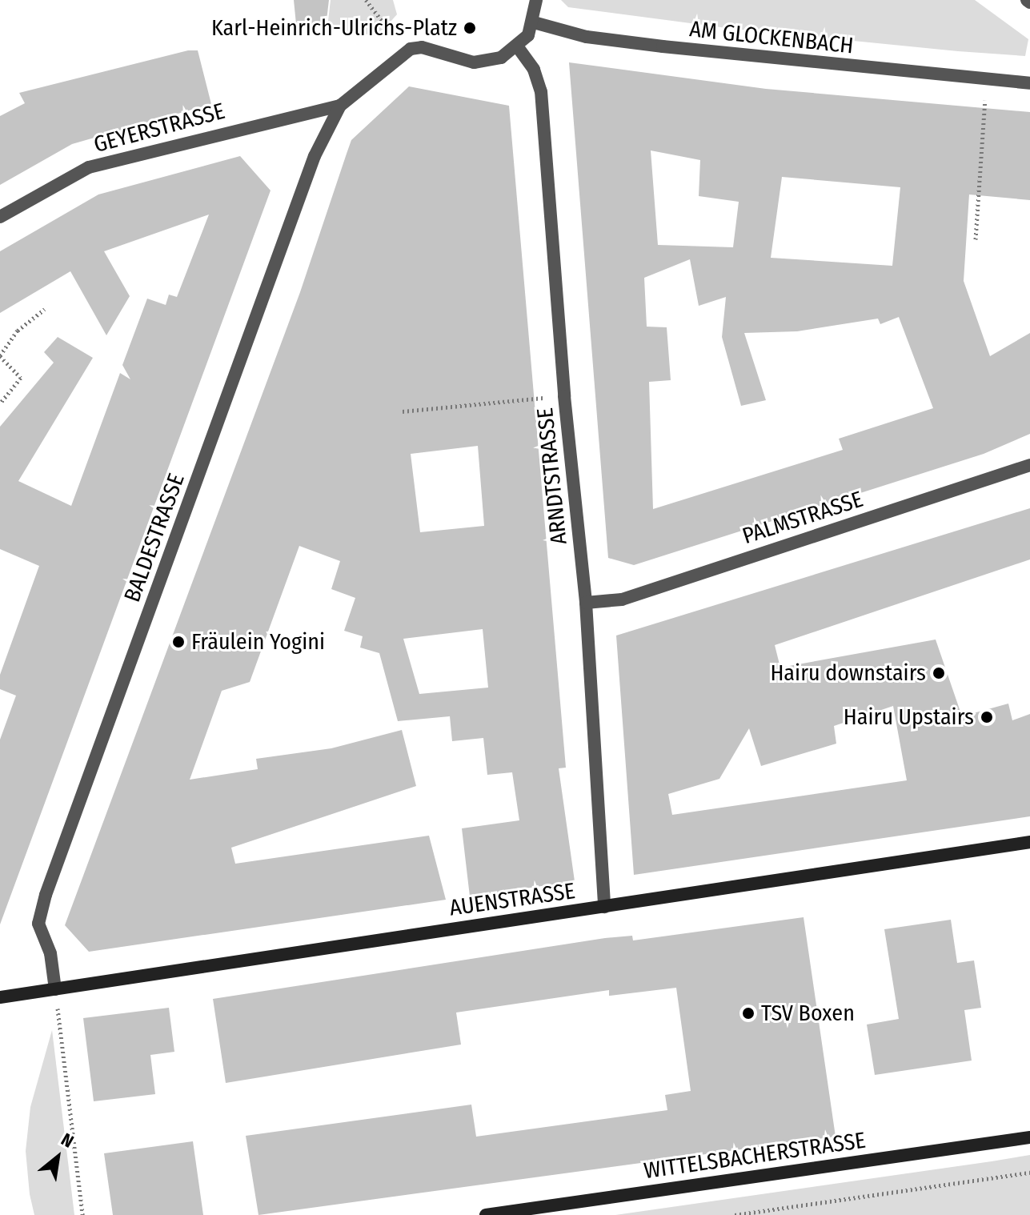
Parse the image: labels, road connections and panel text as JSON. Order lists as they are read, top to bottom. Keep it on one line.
{"streets":{"main road":["AUENSTRASSE","WITTELSBACHERSTRASSE"],"street":["AM GLOCKENBACH","GEYERSTRASSE","ARNDTSTRASSE","PALMSTRASSE","BALDESTRASSE"]},"crossings":[["GEYERSTRASSE","BALDESTRASSE"],["ARNDTSTRASSE","PALMSTRASSE"],["ARNDTSTRASSE","AUENSTRASSE"],["BALDESTRASSE","AUENSTRASSE"]],"places":["Karl-Heinrich-Ulrichs-Platz","Fräulein Yogini","Hairu downstairs","Hairu Upstairs","TSV Boxen"],"north":"top right"}
